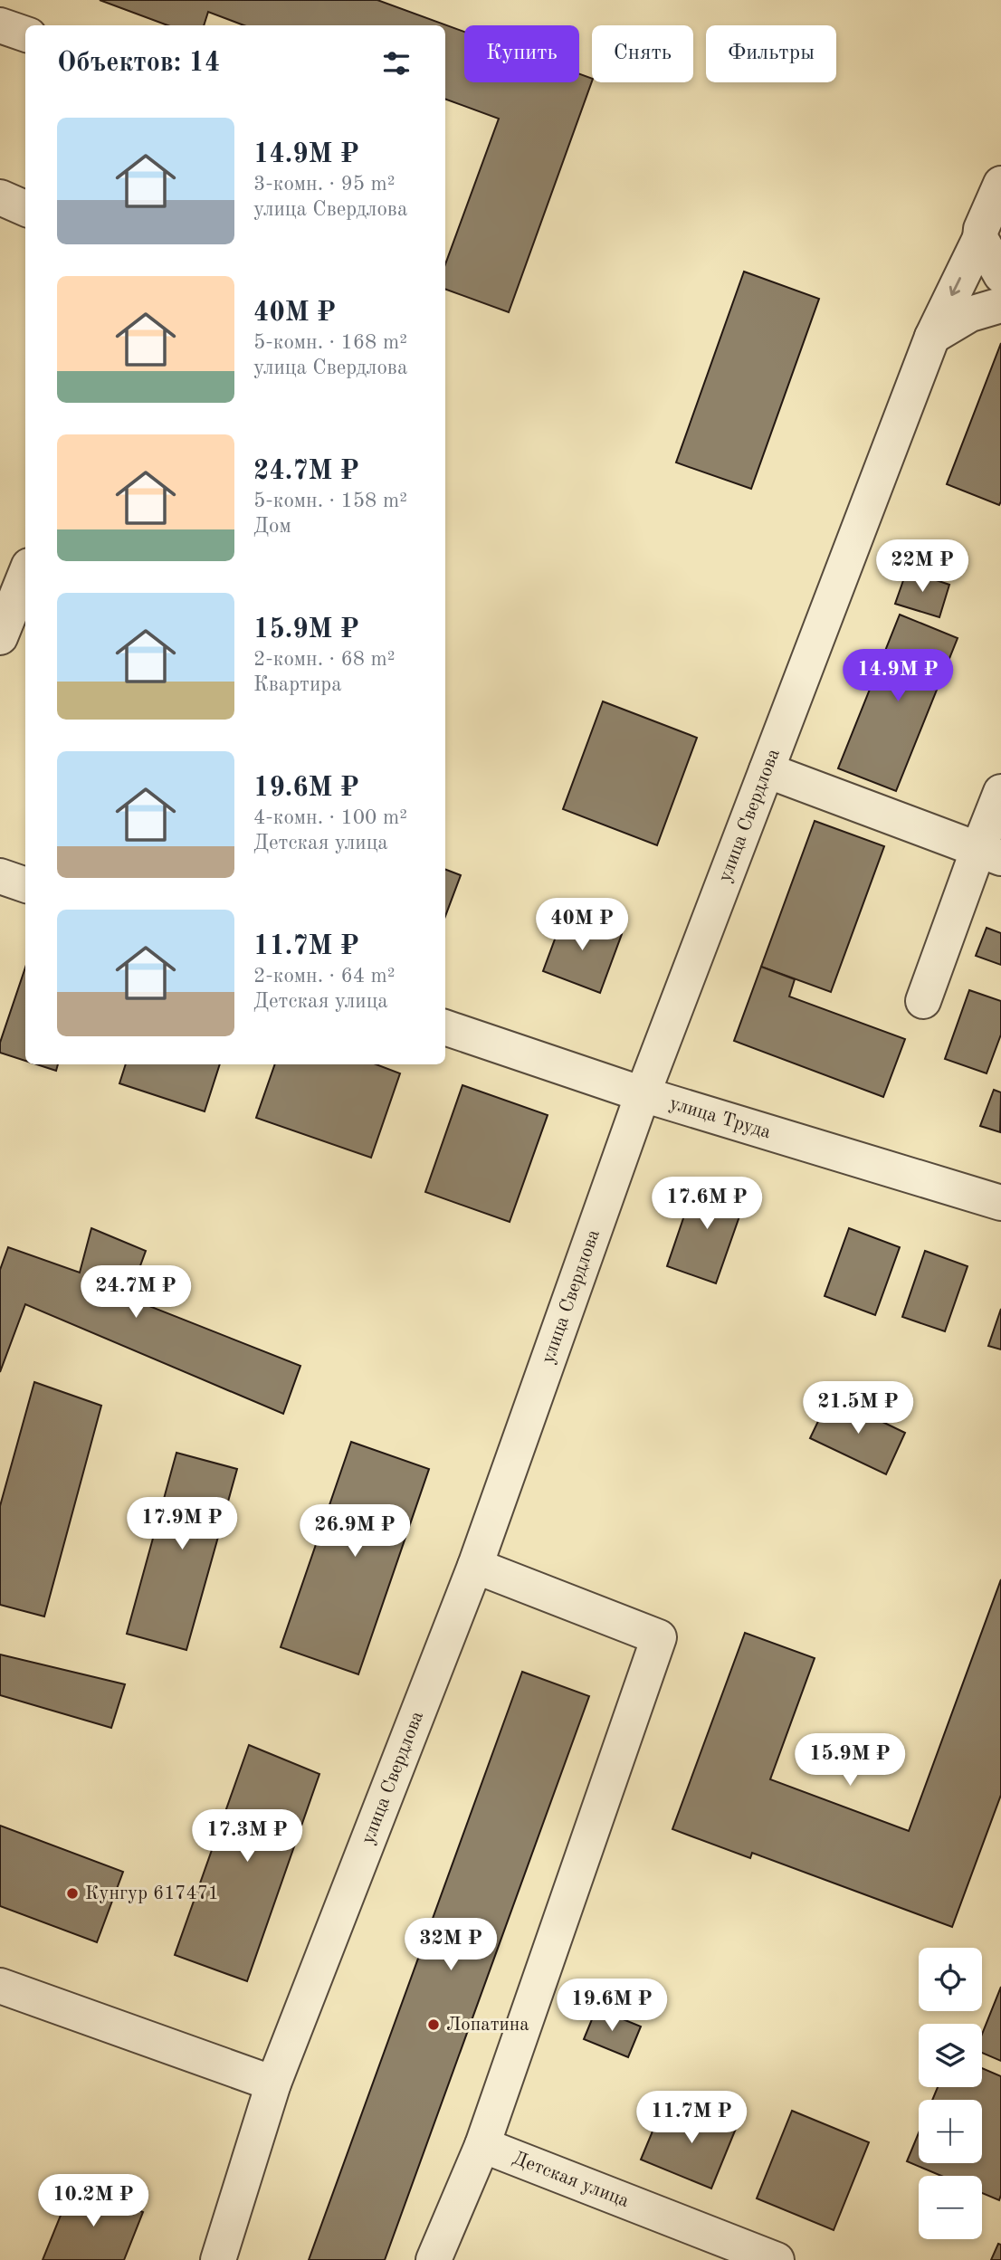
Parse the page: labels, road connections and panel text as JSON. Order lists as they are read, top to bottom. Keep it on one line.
{"streets":{"street":["улица Свердлова","улица Труда","Детская улица"]},"crossings":[["улица Свердлова","улица Труда"]],"places":["Кунгур 617471","Лопатина"],"page":{"chip":["Купить","Снять","Фильтры"],"heading":"Объектов: 14","list":[{"name":"14.9M ₽","note":"3-комн. · 95 m² · улица Свердлова"},{"name":"40M ₽","note":"5-комн. · 168 m² · улица Свердлова"},{"name":"24.7M ₽","note":"5-комн. · 158 m² · Дом"},{"name":"15.9M ₽","note":"2-комн. · 68 m² · Квартира"},{"name":"19.6M ₽","note":"4-комн. · 100 m² · Детская улица"},{"name":"11.7M ₽","note":"2-комн. · 64 m² · Детская улица"}],"price":["22M ₽","14.9M ₽","40M ₽","17.6M ₽","24.7M ₽","21.5M ₽","17.9M ₽","26.9M ₽","15.9M ₽","17.3M ₽","32M ₽","19.6M ₽","11.7M ₽","10.2M ₽"],"map_buttons":["+","−"]}}
